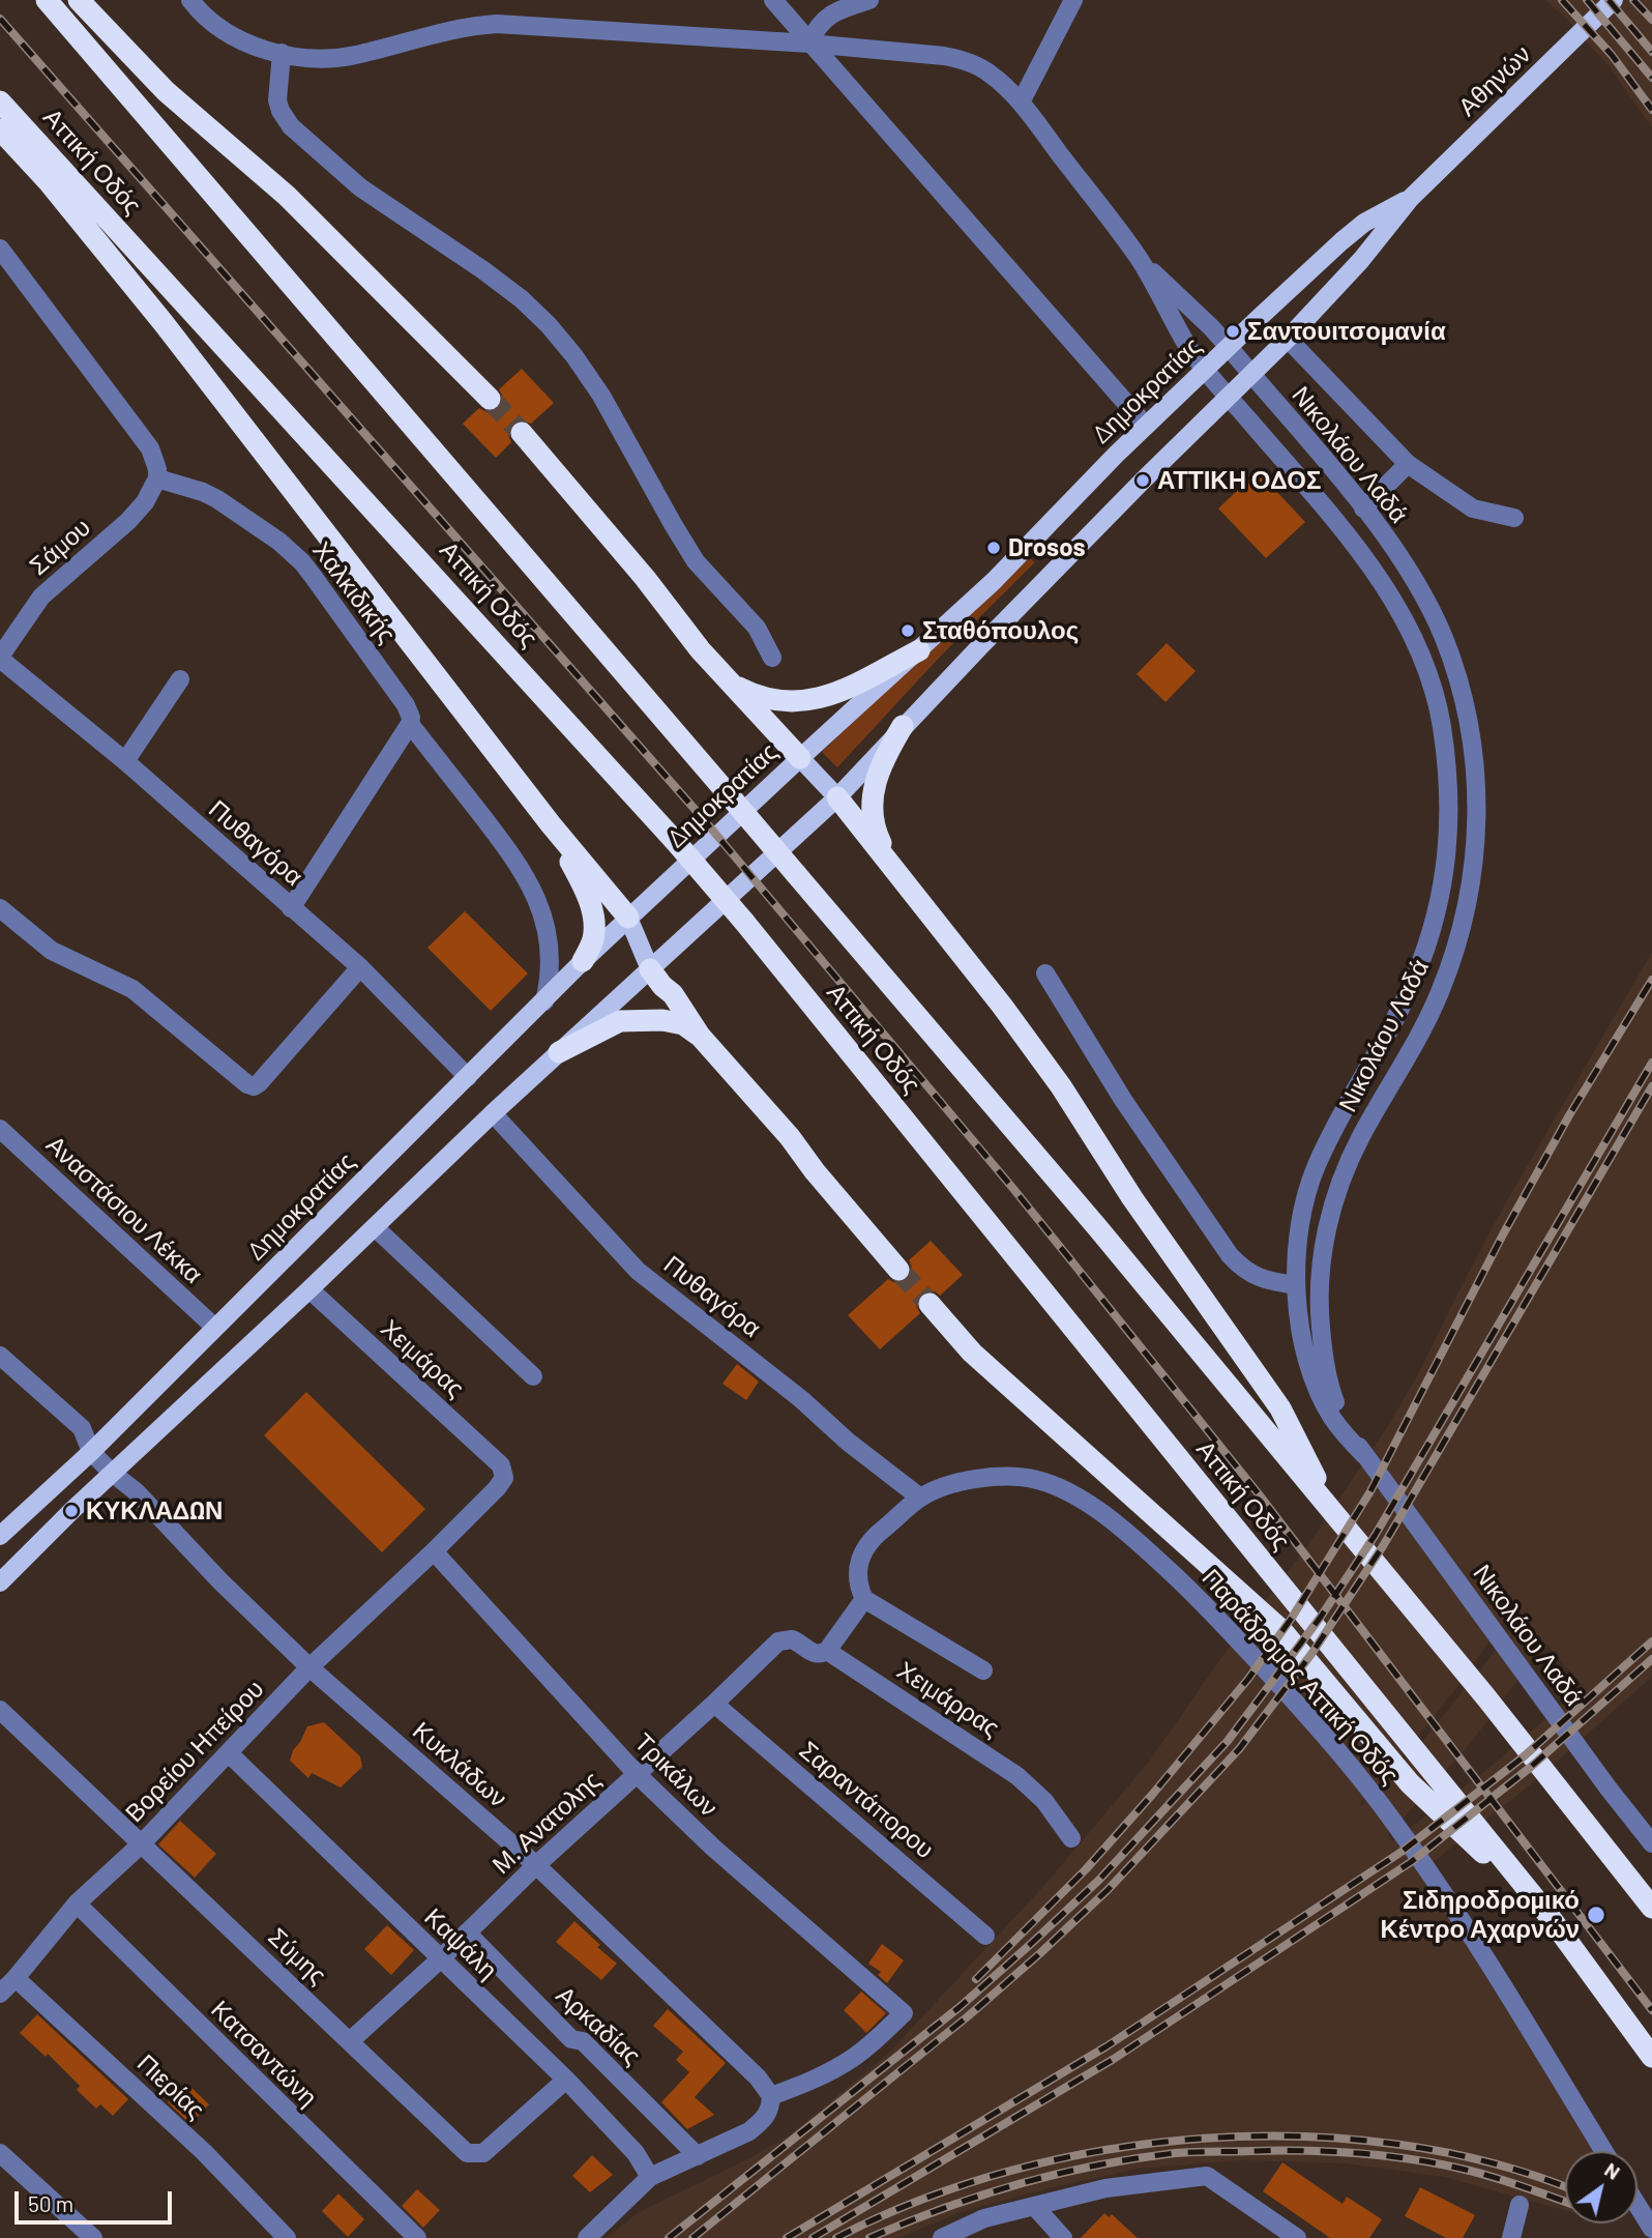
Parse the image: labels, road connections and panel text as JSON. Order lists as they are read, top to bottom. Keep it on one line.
{"streets":{"highway":["Αττική Οδός"],"main road":["Αθηνών","Δημοκρατίας"],"street":["Νικολάου Λαδά","Σάμου","Χαλκιδικής","Πυθαγόρα","Αναστάσιου Λέκκα","Χειμάρας","Παράδρομος Αττική Οδός","Χειμάρρας","Βορείου Ηπείρου","Κυκλάδων","Τρικάλων","Σαραντάπορου","Μ. Ανατολης","Καψάλη","Σύμης","Αρκαδίας","Κατσαντώνη","Πιερίας"]},"crossings":[["Αθηνών","Δημοκρατίας"],["Δημοκρατίας","Νικολάου Λαδά"],["Δημοκρατίας","Χαλκιδικής"],["Δημοκρατίας","Πυθαγόρα"],["Δημοκρατίας","Αναστάσιου Λέκκα"],["Σάμου","Χαλκιδικής"],["Σάμου","Πυθαγόρα"],["Πυθαγόρα","Παράδρομος Αττική Οδός"],["Χειμάρας","Βορείου Ηπείρου"],["Χειμάρρας","Μ. Ανατολης"],["Βορείου Ηπείρου","Κυκλάδων"],["Βορείου Ηπείρου","Τρικάλων"],["Βορείου Ηπείρου","Καψάλη"],["Βορείου Ηπείρου","Σύμης"],["Βορείου Ηπείρου","Κατσαντώνη"],["Βορείου Ηπείρου","Πιερίας"],["Κυκλάδων","Τρικάλων"],["Κυκλάδων","Μ. Ανατολης"],["Τρικάλων","Μ. Ανατολης"],["Σαραντάπορου","Μ. Ανατολης"],["Μ. Ανατολης","Καψάλη"],["Μ. Ανατολης","Σύμης"],["Μ. Ανατολης","Αρκαδίας"],["Καψάλη","Σύμης"]],"places":["Σαντουιτσομανία","ΑΤΤΙΚΗ ΟΔΟΣ","Drosos","Σταθόπουλος","ΚΥΚΛΑΔΩΝ","Σιδηροδρομικό Κέντρο Αχαρνών"],"scale_bar":"50 m","north":"top right"}
